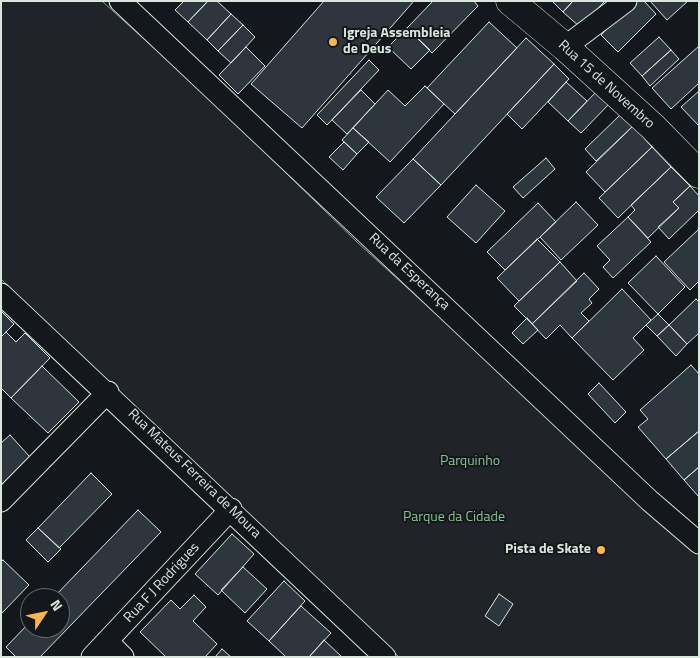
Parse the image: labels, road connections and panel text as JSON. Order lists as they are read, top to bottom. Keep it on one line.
{"streets":{"main road":["Rua 15 de Novembro"],"street":["Rua da Esperança","Rua Mateus Ferreira de Moura","Rua F J Rodrigues"]},"crossings":[["Rua Mateus Ferreira de Moura","Rua F J Rodrigues"]],"parks":["Parquinho","Parque da Cidade"],"places":["Igreja Assembleia de Deus","Pista de Skate"],"north":"top right"}
